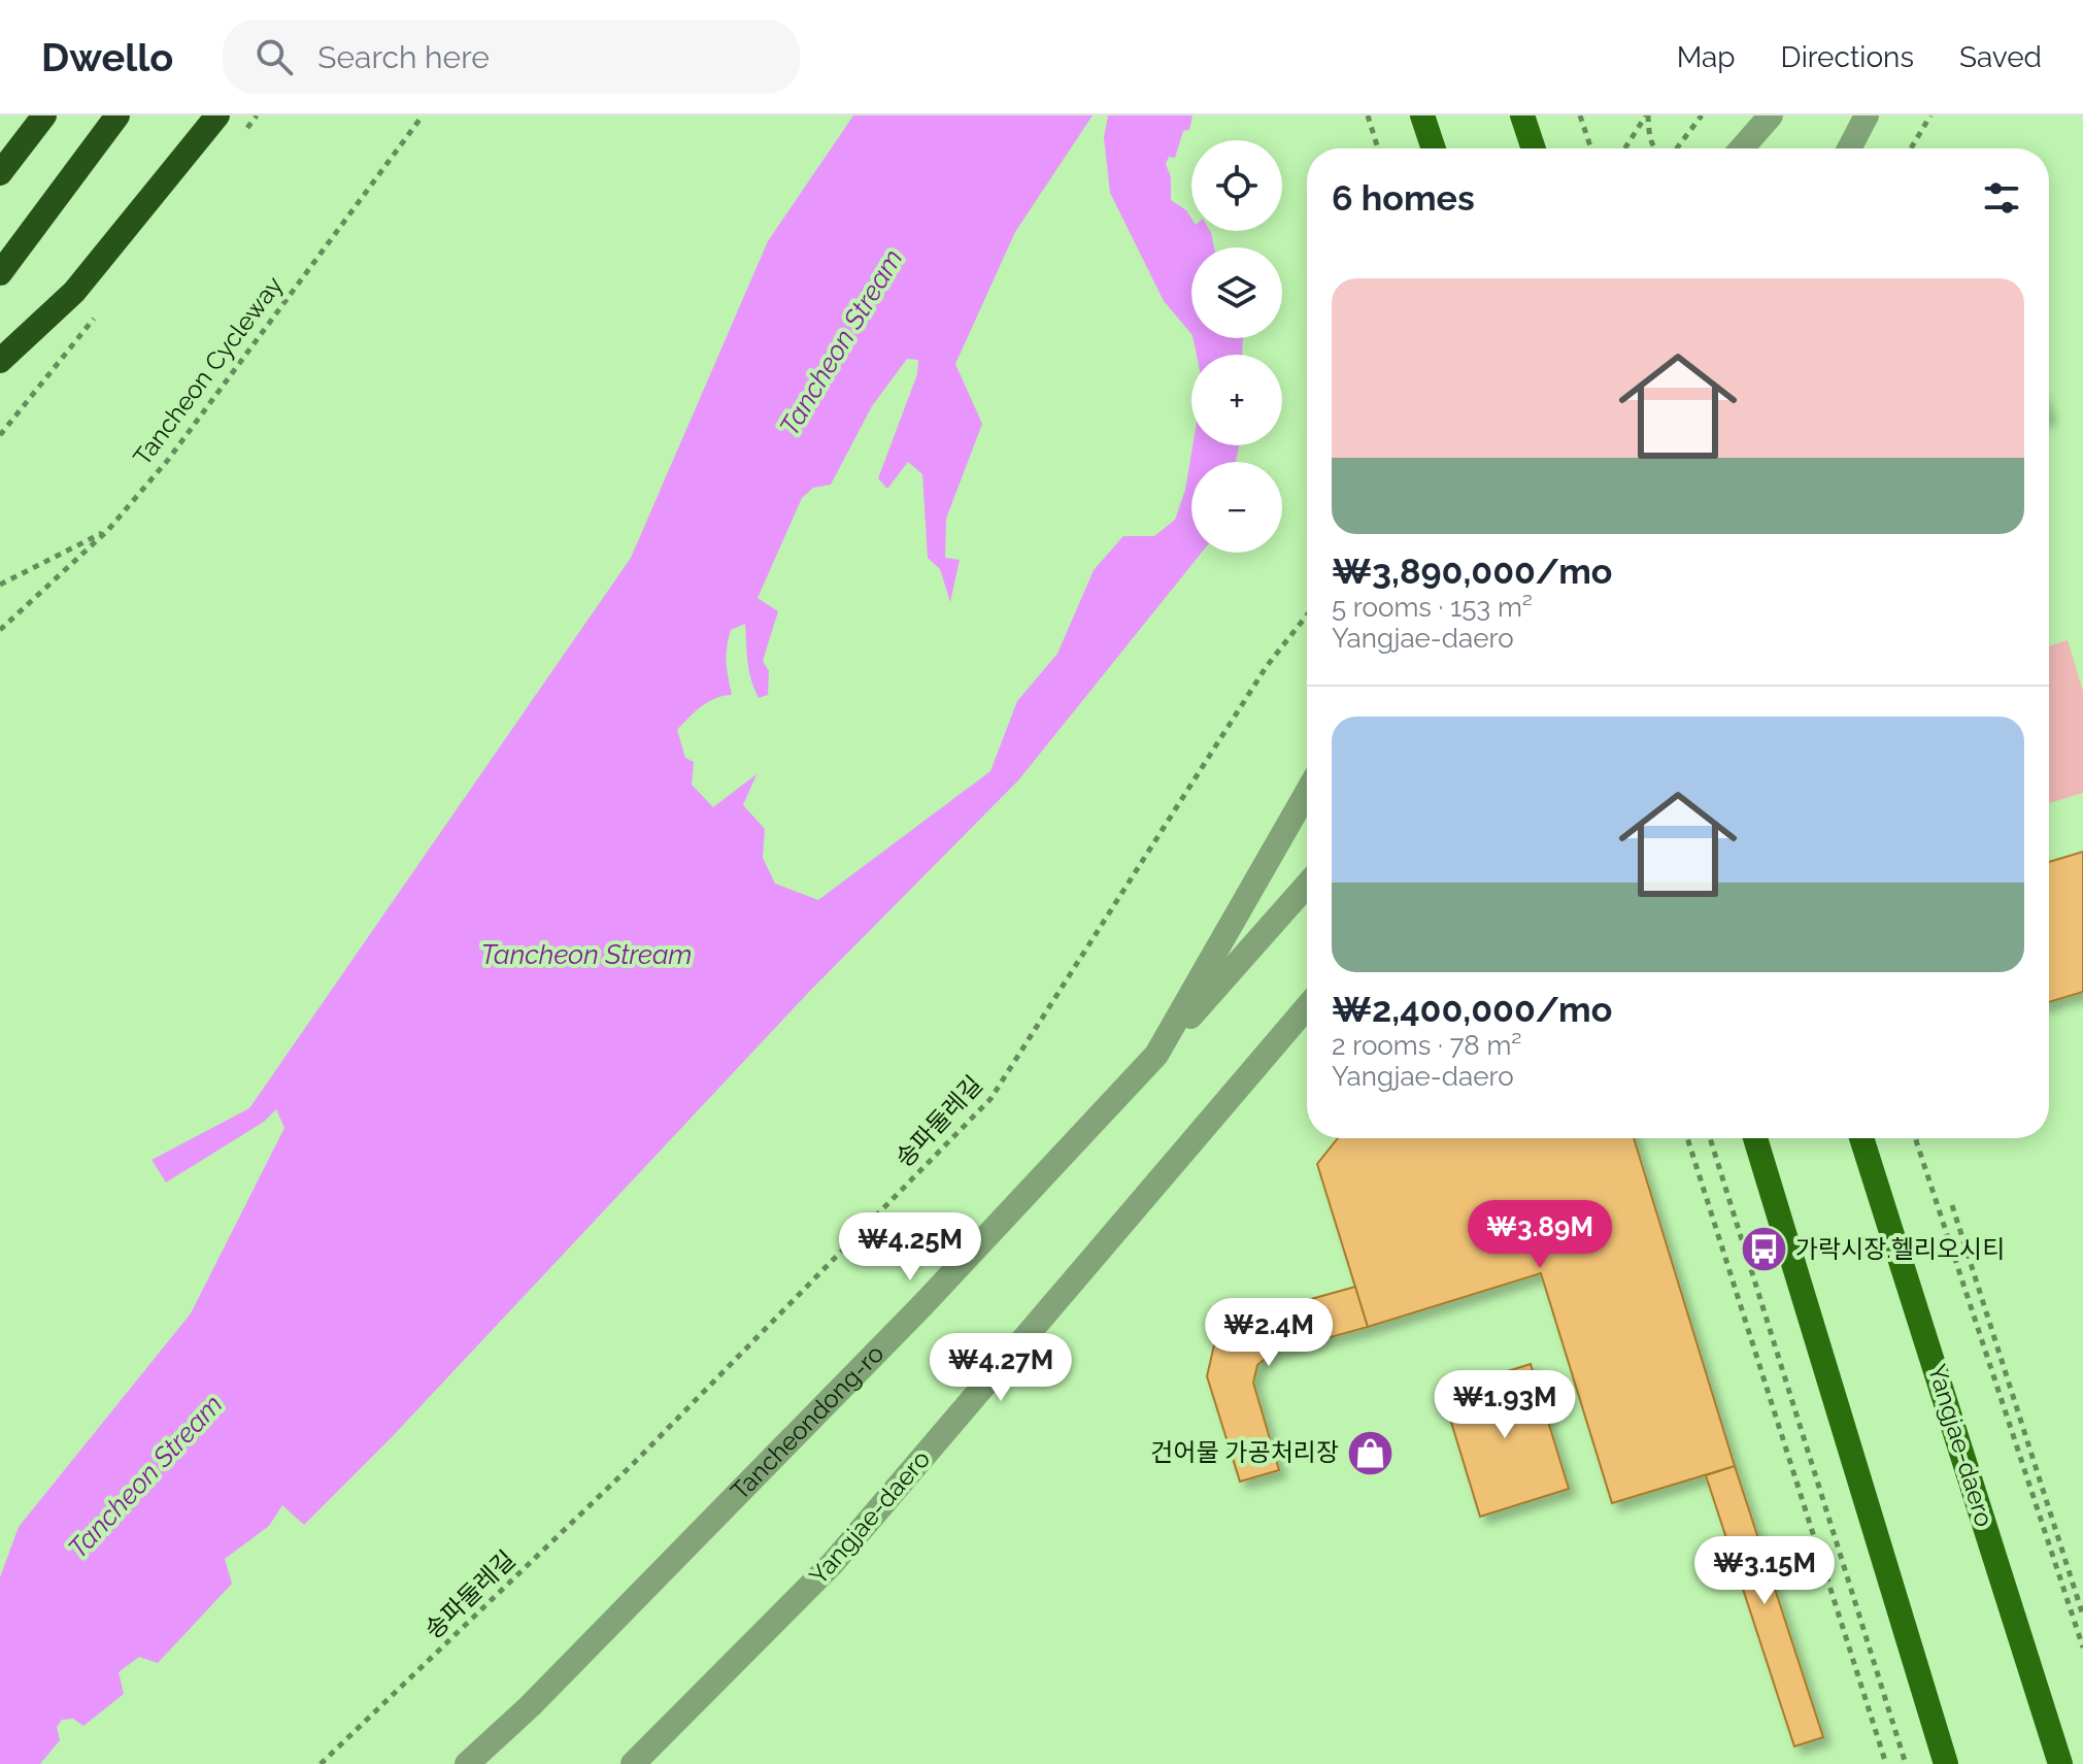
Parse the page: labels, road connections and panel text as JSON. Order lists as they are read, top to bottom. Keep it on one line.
{"streets":{"main road":["Yangjae-daero"],"street":["Tancheondong-ro"],"path":["Tancheon Cycleway","송파둘레길"]},"water":["Tancheon Stream"],"places":{"bus stop":["가락시장.헬리오시티"],"shop":["건어물 가공처리장"]},"page":{"header":"Dwello","search":"Search here","nav":["Map","Directions","Saved"],"map_buttons":["+","−"],"heading":"6 homes","list":[{"name":"₩3,890,000/mo","note":"5 rooms · 153 m² · Yangjae-daero"},{"name":"₩2,400,000/mo","note":"2 rooms · 78 m² · Yangjae-daero"}],"price":["₩3.89M","₩4.25M","₩2.4M","₩4.27M","₩1.93M","₩3.15M"]}}
